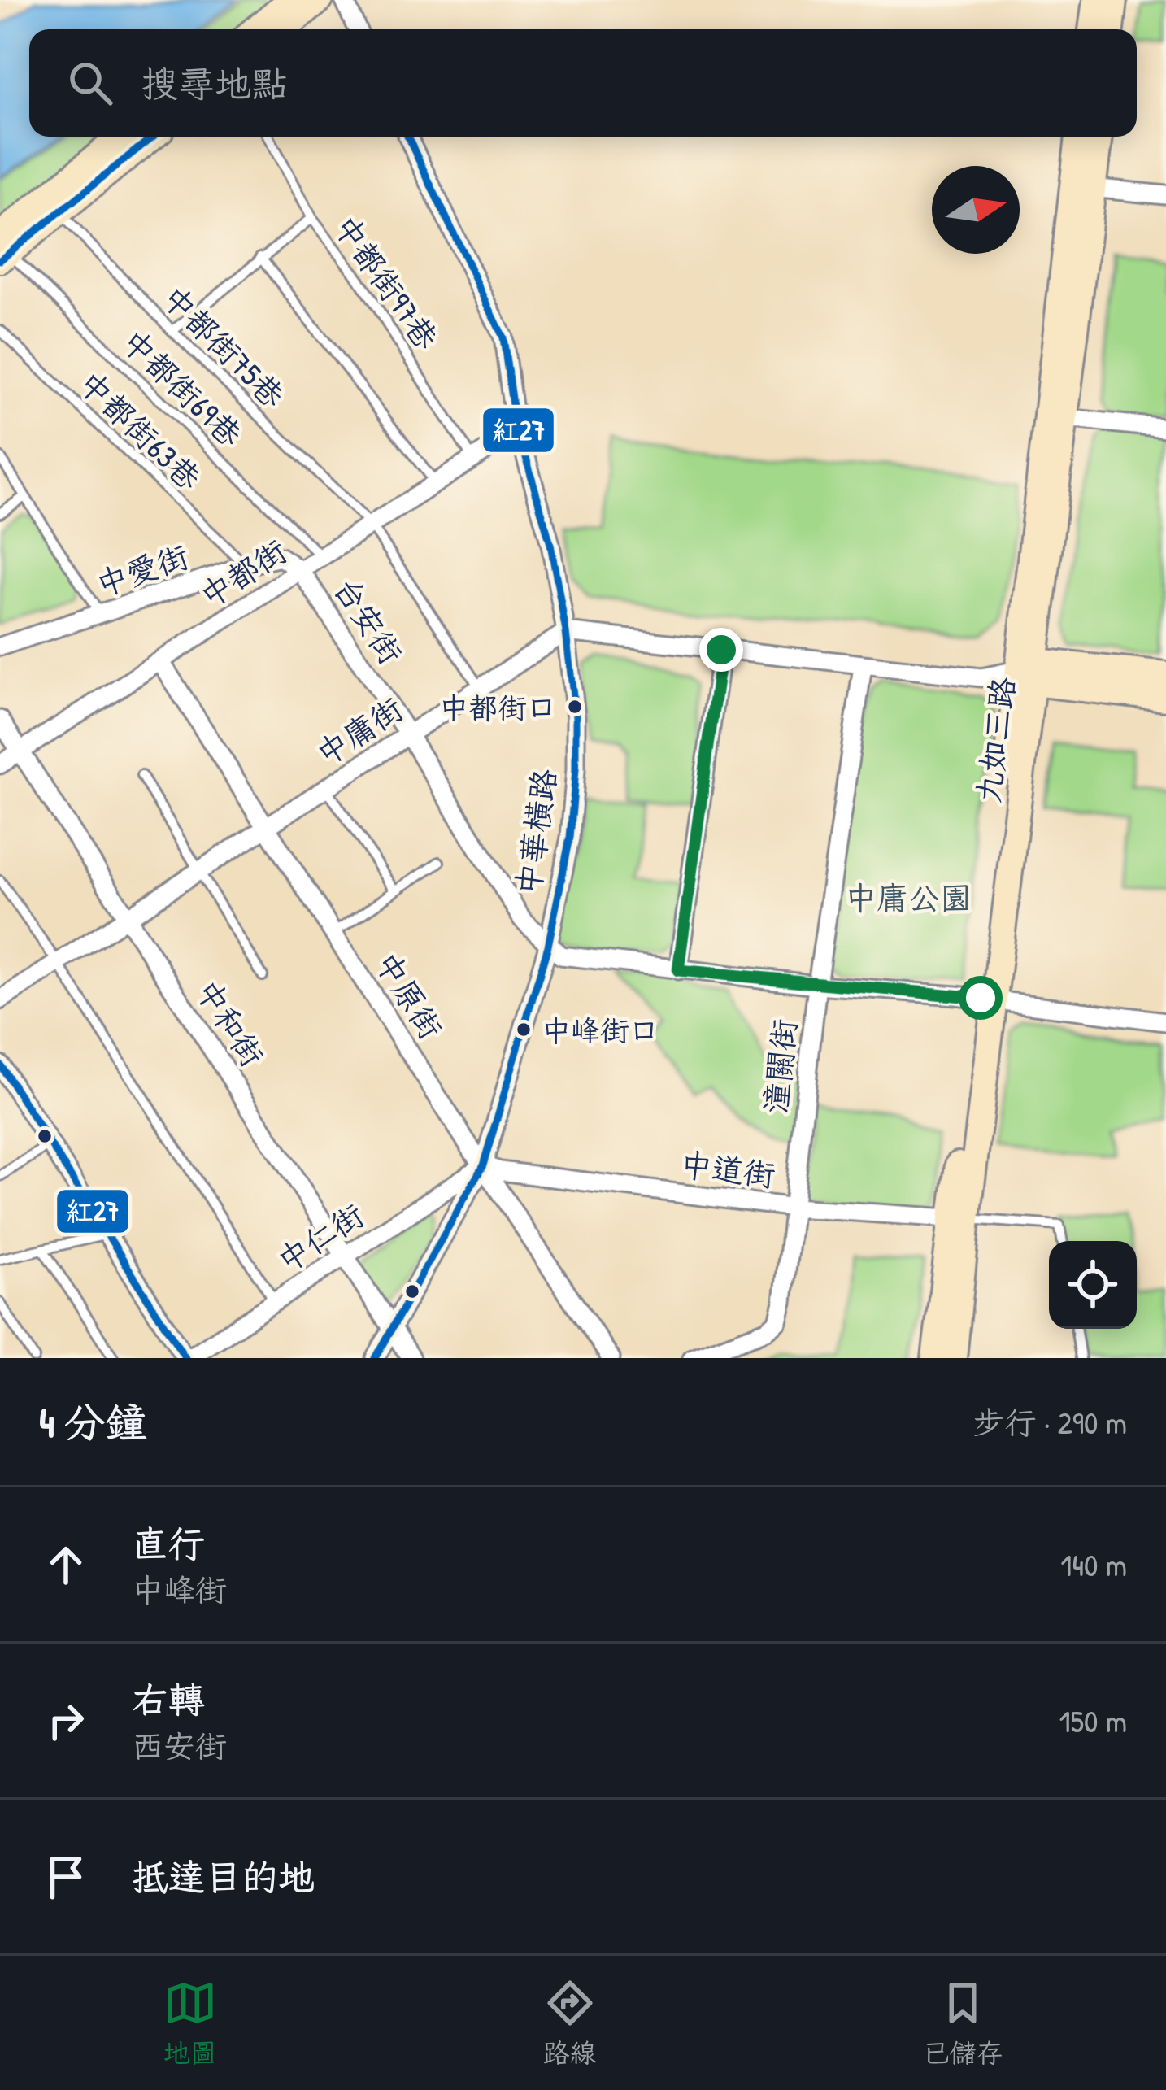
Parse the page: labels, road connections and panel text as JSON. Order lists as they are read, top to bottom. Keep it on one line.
{"streets":{"street":["中愛街","中都街","台安街","中庸街","九如三路","中華橫路","中原街","中和街","潼關街","中道街","中仁街"],"lane":["中都街97巷","中都街75巷","中都街69巷","中都街63巷"]},"crossings":[["中都街97巷","中都街"],["中都街75巷","中都街"],["中都街75巷","中庸街"],["中都街69巷","中都街"],["中都街63巷","中愛街"],["中愛街","中都街"],["中愛街","台安街"],["中都街","台安街"],["中都街","中華橫路"],["中都街","中原街"],["中都街","中和街"],["台安街","中庸街"],["台安街","中華橫路"],["中庸街","中華橫路"],["中庸街","中原街"],["中庸街","中和街"],["九如三路","中道街"],["中華橫路","中原街"],["中華橫路","中和街"],["中華橫路","中道街"],["中華橫路","中仁街"],["中原街","中道街"],["中原街","中仁街"],["中和街","中仁街"],["潼關街","中道街"],["中道街","中仁街"]],"parks":["中庸公園"],"places":["中都街口","中峰街口"],"lines":["transit line 紅27"],"north":"right","page":{"search":"搜尋地點","heading":["4 分鐘","步行 · 290 m"],"list":[["直行","中峰街","140 m"],["右轉","西安街","150 m"],"抵達目的地"],"nav":["地圖","路線","已儲存"]}}
